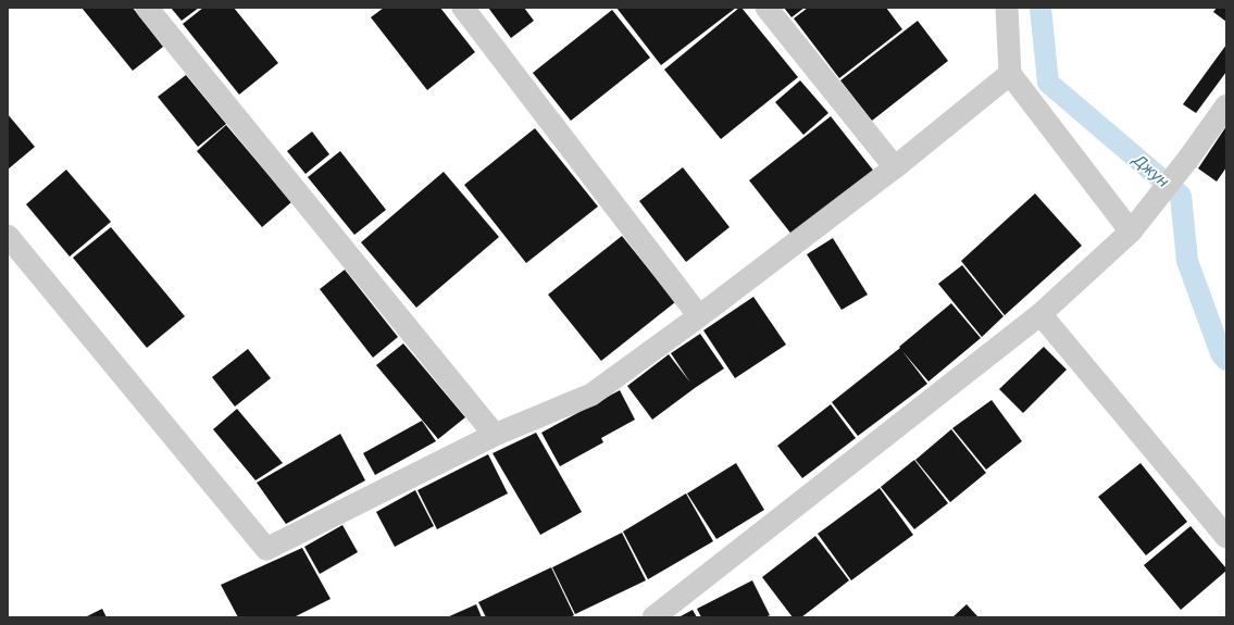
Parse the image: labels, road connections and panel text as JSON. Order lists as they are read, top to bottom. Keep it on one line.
{"water":["Джун"]}
